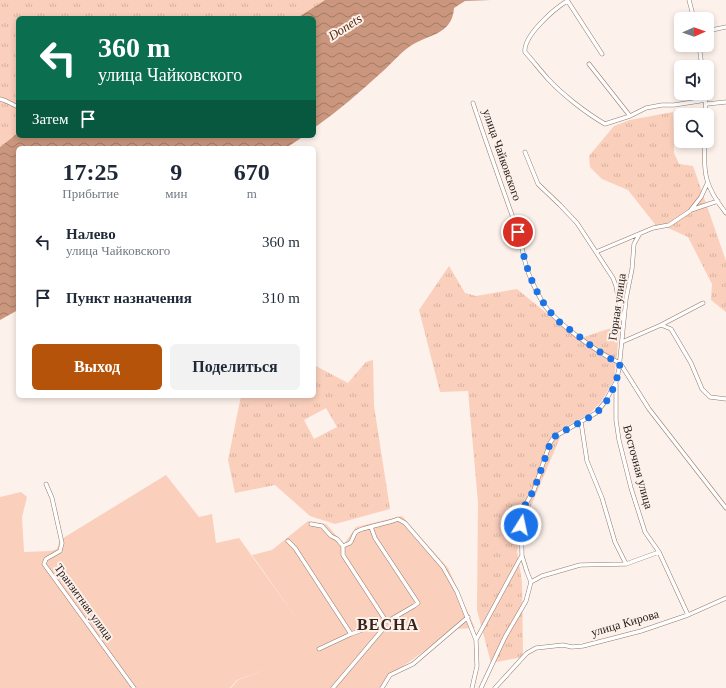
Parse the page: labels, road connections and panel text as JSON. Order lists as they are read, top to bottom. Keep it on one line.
{"streets":{"street":["улица Чайковского","Горная улица","Восточная улица","Транзитная улица","улица Кирова"]},"crossings":[["улица Чайковского","Горная улица"],["Горная улица","Восточная улица"],["Восточная улица","улица Кирова"]],"districts":["ВЕСНА"],"water":["Donets"],"north":"right","page":{"turn":["360 m","улица Чайковского"],"then":"Затем","eta":["17:25","Прибытие","9","мин","670","m"],"list":[{"name":"Налево","note":"улица Чайковского","value":"360 m"},{"name":"Пункт назначения","value":"310 m"}],"buttons":["Выход","Поделиться"]}}
